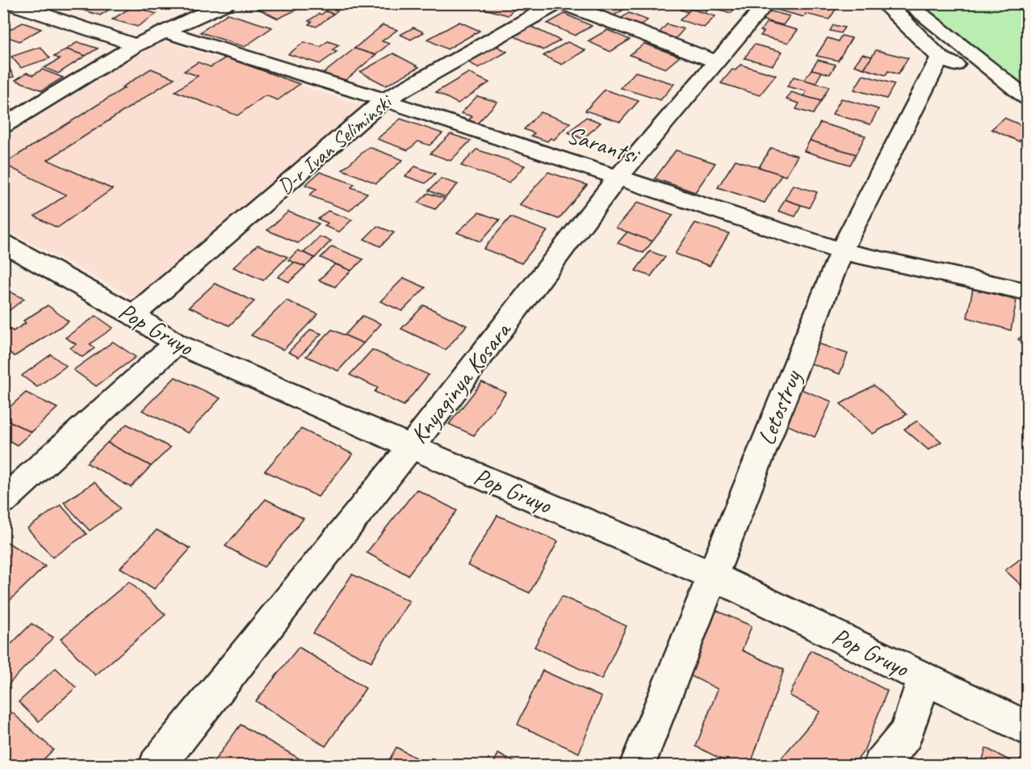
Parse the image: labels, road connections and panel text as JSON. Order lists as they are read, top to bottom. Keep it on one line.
{"streets":{"street":["D-r Ivan Seliminski","Sarantsi","Pop Gruyo","Knyaginya Kosara","Letostruy"]},"crossings":[["D-r Ivan Seliminski","Sarantsi"],["D-r Ivan Seliminski","Pop Gruyo"],["Sarantsi","Knyaginya Kosara"],["Sarantsi","Letostruy"],["Pop Gruyo","Knyaginya Kosara"],["Pop Gruyo","Letostruy"]]}
